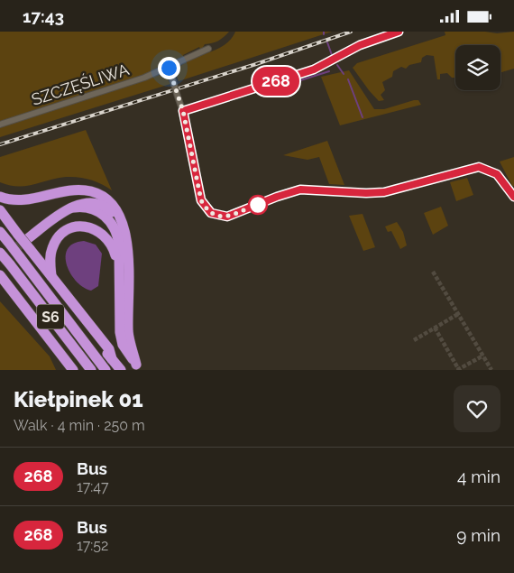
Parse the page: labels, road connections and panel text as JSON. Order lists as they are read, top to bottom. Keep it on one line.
{"streets":{"highway":["S6"],"street":["SZCZĘŚLIWA"]},"lines":["bus line 268"],"page":{"status":"17:43","on_map":"268","heading":["Kiełpinek 01","Walk · 4 min · 250 m"],"list":[{"mark":"268","name":"Bus","note":"17:47","value":"4 min"},{"mark":"268","name":"Bus","note":"17:52","value":"9 min"}]}}
